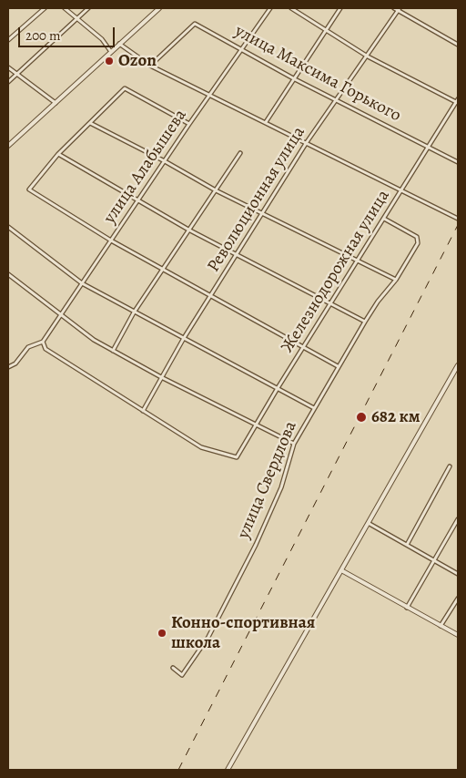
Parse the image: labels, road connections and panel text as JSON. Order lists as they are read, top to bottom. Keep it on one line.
{"streets":{"street":["улица Максима Горького","улица Алабышева","Революционная улица","Железнодорожная улица","улица Свердлова"]},"crossings":[["улица Максима Горького","улица Алабышева"],["улица Максима Горького","Революционная улица"],["улица Максима Горького","Железнодорожная улица"],["Революционная улица","Железнодорожная улица"],["Железнодорожная улица","улица Свердлова"]],"places":["Ozon","682 км","Конно-спортивная школа"],"scale_bar":"200 m"}
